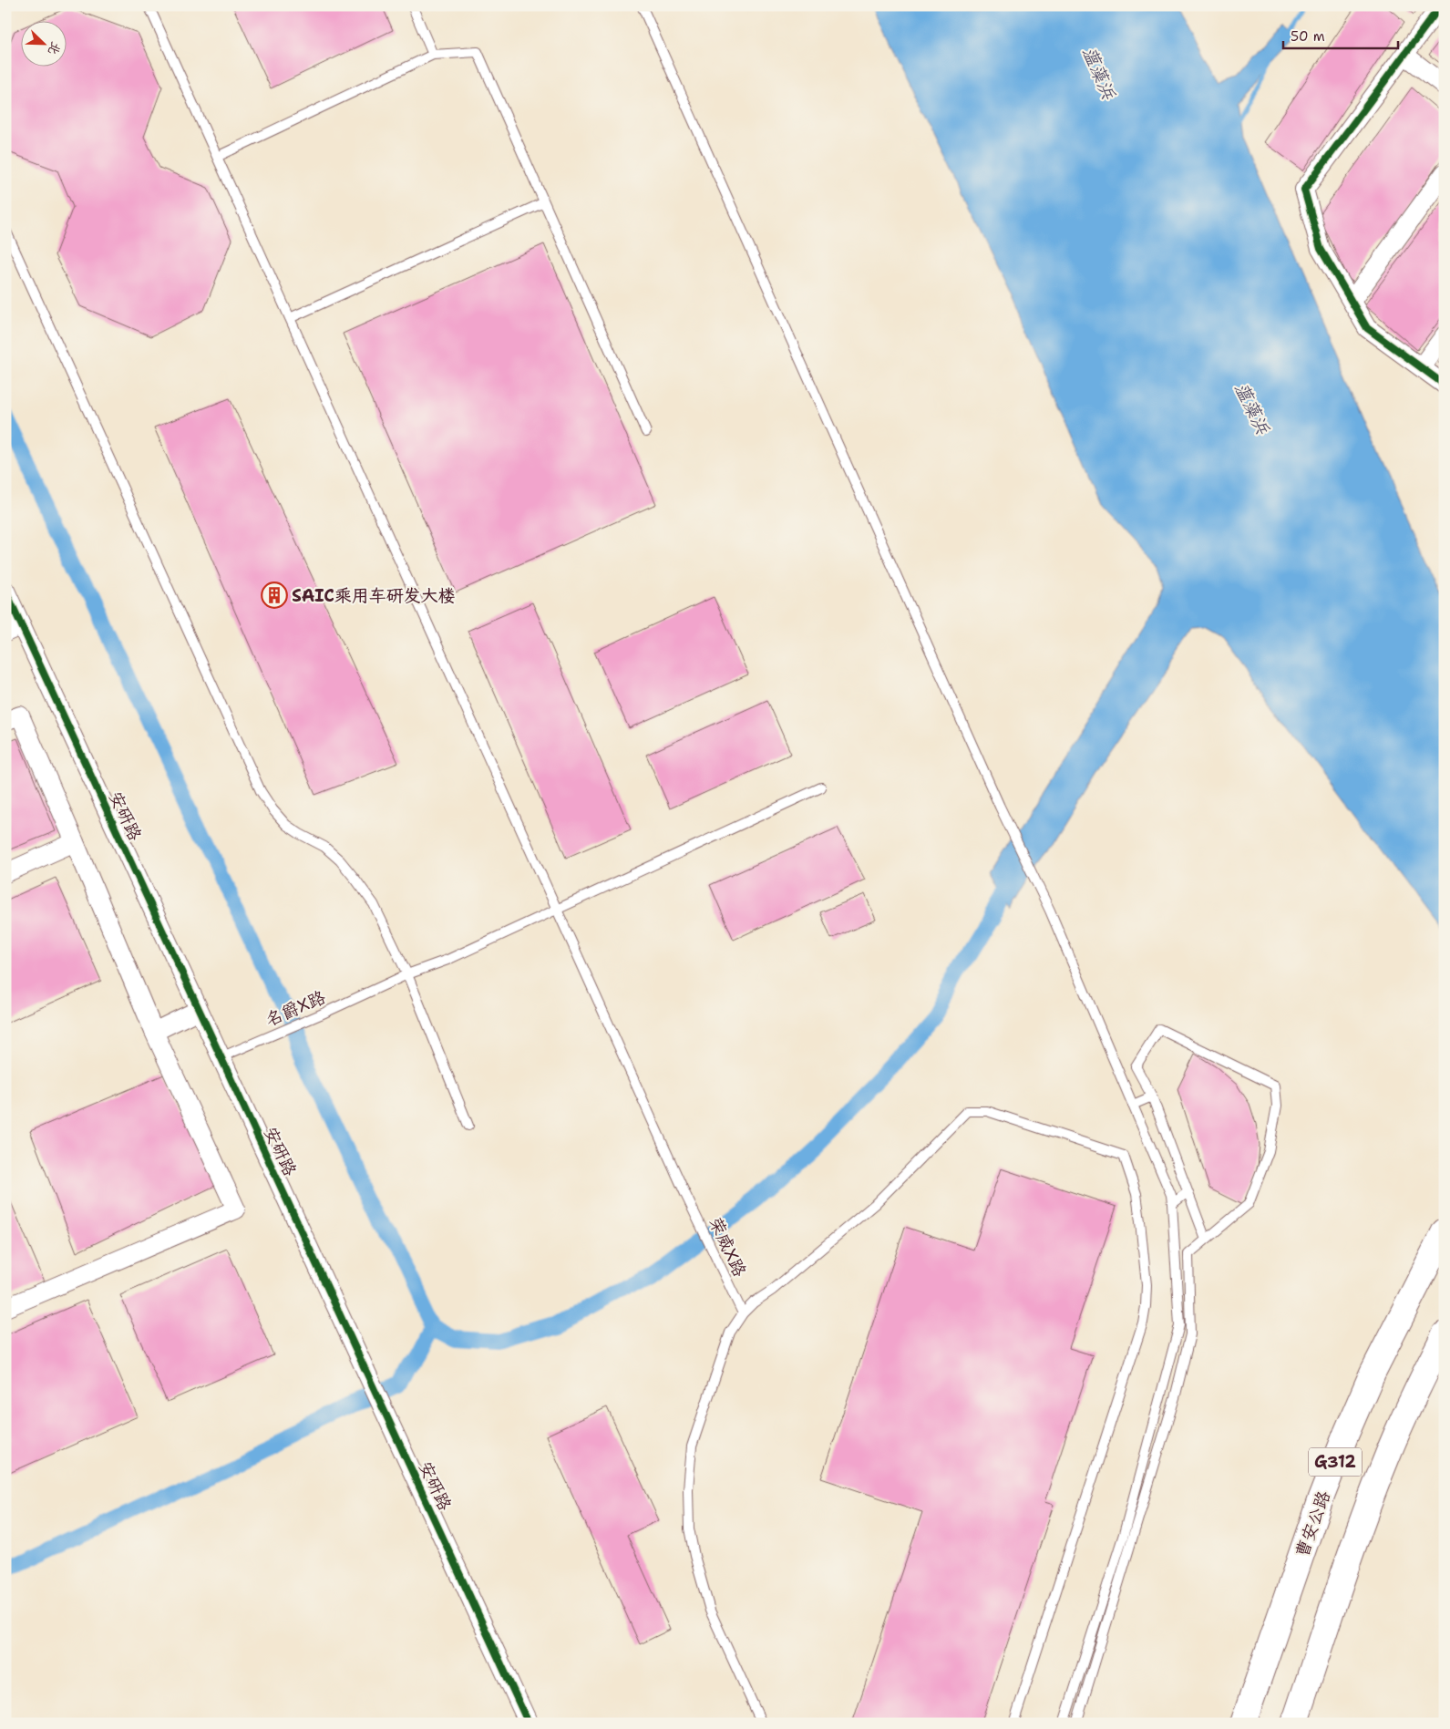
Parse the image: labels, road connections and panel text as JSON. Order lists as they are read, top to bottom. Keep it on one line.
{"streets":{"highway":["G312","曹安公路"],"street":["安研路"],"lane":["名爵X路","荣威X路"]},"crossings":[["安研路","名爵X路"],["名爵X路","荣威X路"]],"water":["蕰藻浜"],"places":{"building":["SAIC乘用车研发大楼"]},"scale_bar":"50 m","north":"bottom right"}
